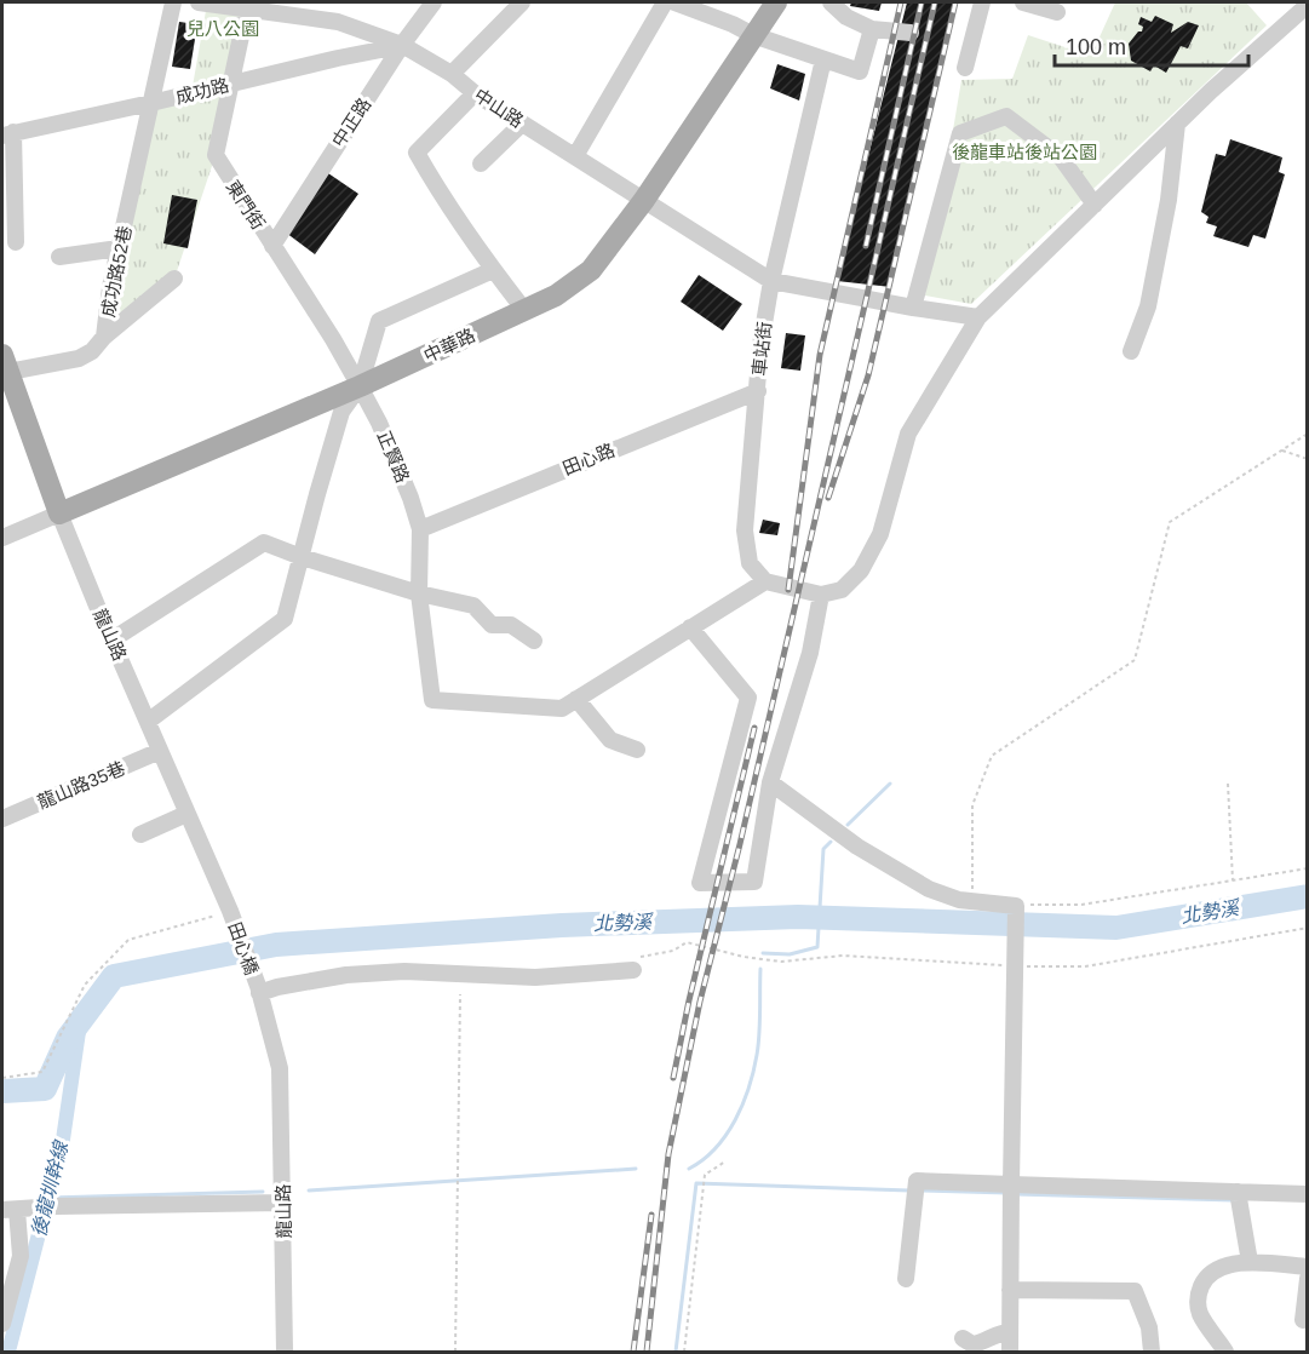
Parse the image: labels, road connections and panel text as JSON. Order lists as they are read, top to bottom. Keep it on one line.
{"streets":{"main road":["中華路","龍山路"],"street":["成功路","中山路","中正路","東門街","成功路52巷","車站街","正賢路","田心路","龍山路35巷","田心橋"]},"crossings":[["成功路","中山路"],["成功路","中正路"],["成功路","東門街"],["成功路","成功路52巷"],["中山路","中正路"],["中山路","東門街"],["中山路","中華路"],["中山路","車站街"],["中正路","東門街"],["東門街","中華路"],["東門街","正賢路"],["成功路52巷","龍山路"],["中華路","正賢路"],["中華路","龍山路"],["車站街","田心路"],["正賢路","田心路"],["龍山路","龍山路35巷"],["龍山路","田心橋"]],"water":["北勢溪","後龍圳幹線"],"parks":["兒八公園","後龍車站後站公園"],"scale_bar":"100 m"}
